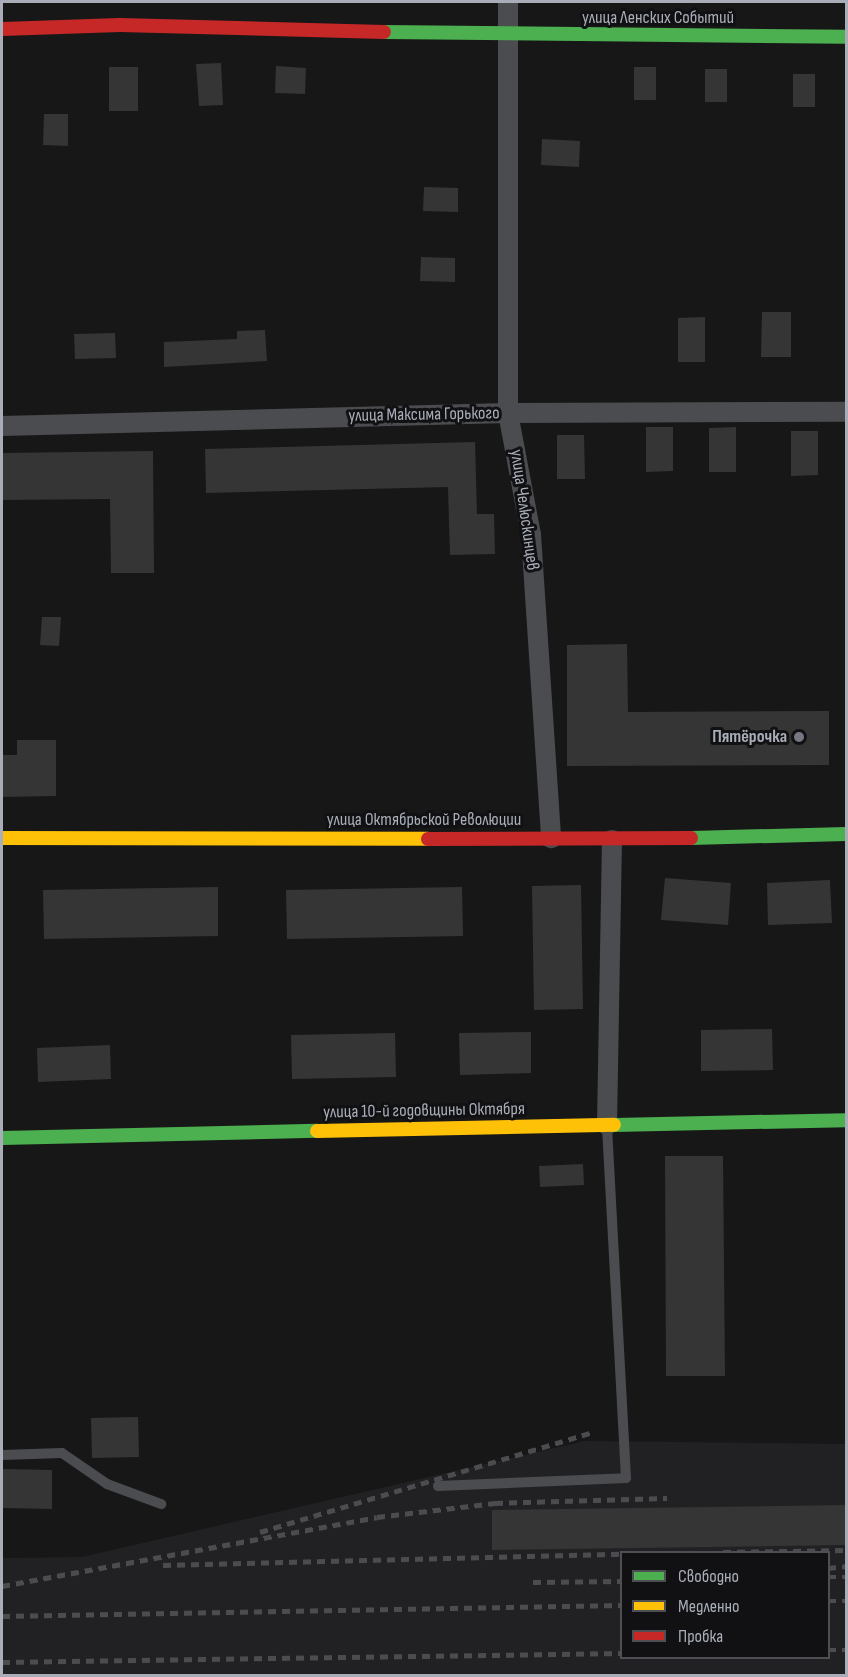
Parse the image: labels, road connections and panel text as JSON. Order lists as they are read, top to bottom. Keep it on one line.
{"streets":{"street":["улица Ленских Событий","улица Максима Горького","улица Челюскинцев","улица Октябрьской Революции","улица 10-й годовщины Октября"]},"crossings":[["улица Ленских Событий","улица Челюскинцев"],["улица Максима Горького","улица Челюскинцев"],["улица Челюскинцев","улица Октябрьской Революции"]],"places":["Пятёрочка"],"legend":["Свободно","Медленно","Пробка"]}
